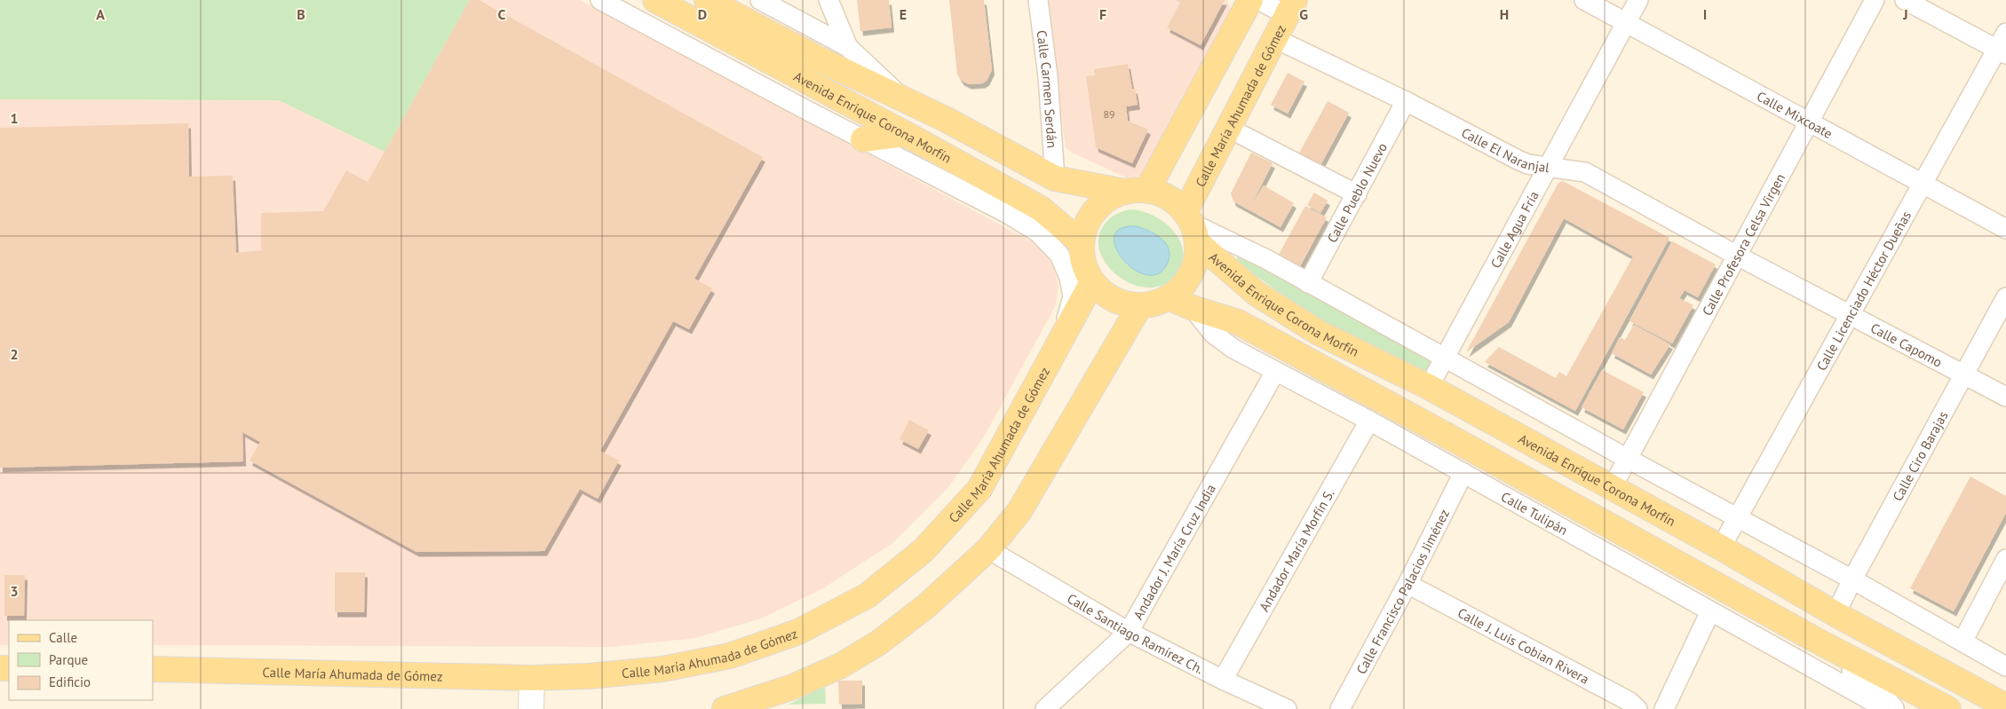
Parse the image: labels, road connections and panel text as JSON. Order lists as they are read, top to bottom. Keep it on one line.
{"streets":{"main road":["Calle María Ahumada de Gómez","Avenida Enrique Corona Morfín"],"street":["Calle Carmen Serdán","Calle Mixcoate","Calle El Naranjal","Calle Pueblo Nuevo","Calle Agua Fría","Calle Profesora Celsa Virgen","Calle Licenciado Héctor Dueñas","Calle Capomo","Calle Ciro Barajas","Calle Tulipán","Andador María Morfín S.","Andador J. María Cruz India","Calle Francisco Palacios Jiménez","Calle Santiago Ramírez Ch.","Calle J. Luis Cobian Rivera"]},"crossings":[["Calle Carmen Serdán","Avenida Enrique Corona Morfín"],["Calle María Ahumada de Gómez","Avenida Enrique Corona Morfín"],["Calle María Ahumada de Gómez","Calle El Naranjal"],["Calle Mixcoate","Calle Agua Fría"],["Calle Mixcoate","Calle Profesora Celsa Virgen"],["Calle Mixcoate","Calle Licenciado Héctor Dueñas"],["Avenida Enrique Corona Morfín","Calle Pueblo Nuevo"],["Avenida Enrique Corona Morfín","Calle Agua Fría"],["Avenida Enrique Corona Morfín","Calle Profesora Celsa Virgen"],["Avenida Enrique Corona Morfín","Calle Licenciado Héctor Dueñas"],["Avenida Enrique Corona Morfín","Calle Ciro Barajas"],["Calle El Naranjal","Calle Pueblo Nuevo"],["Calle El Naranjal","Calle Agua Fría"],["Calle El Naranjal","Calle Profesora Celsa Virgen"],["Calle El Naranjal","Calle Capomo"],["Calle Profesora Celsa Virgen","Calle Capomo"],["Calle Licenciado Héctor Dueñas","Calle Capomo"],["Calle Capomo","Calle Ciro Barajas"],["Calle Tulipán","Andador María Morfín S."],["Calle Tulipán","Andador J. María Cruz India"],["Calle Tulipán","Calle Francisco Palacios Jiménez"],["Andador María Morfín S.","Calle Santiago Ramírez Ch."],["Andador J. María Cruz India","Calle Santiago Ramírez Ch."],["Calle Francisco Palacios Jiménez","Calle J. Luis Cobian Rivera"]],"house_numbers":["89"],"legend":["Calle","Parque","Edificio"],"grid":{"columns":["A","B","C","D","E","F","G","H","I","J"],"rows":["1","2","3"]}}
